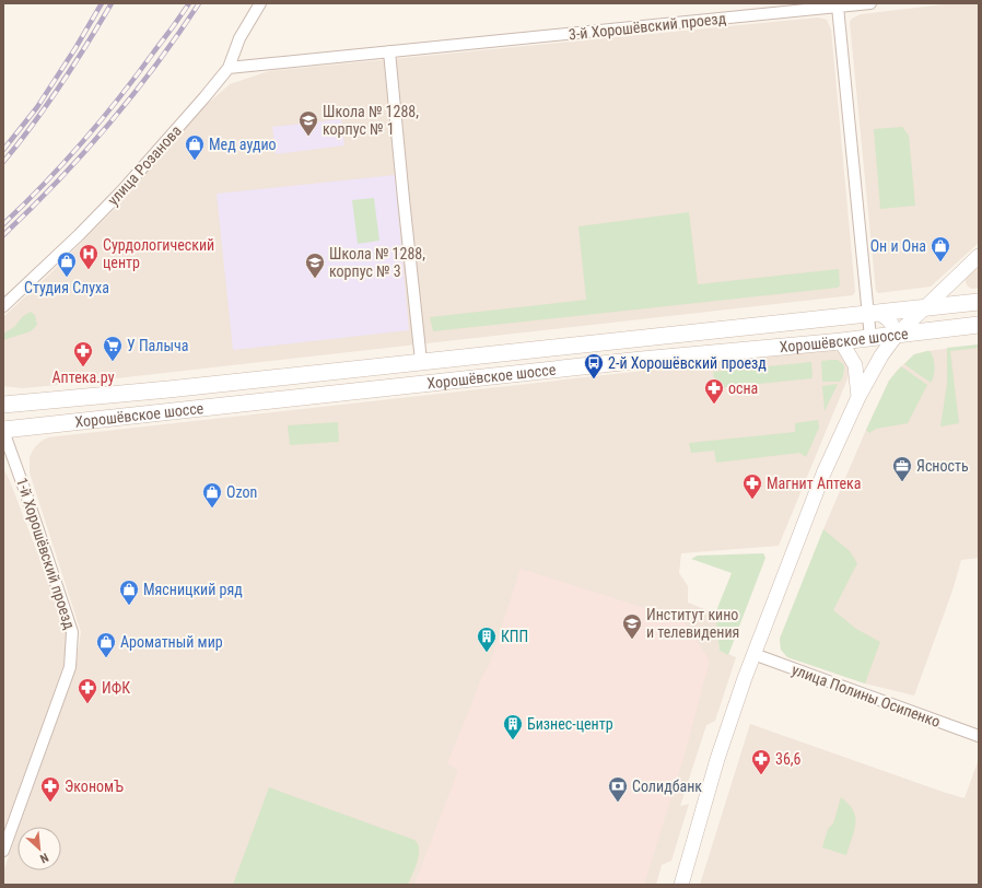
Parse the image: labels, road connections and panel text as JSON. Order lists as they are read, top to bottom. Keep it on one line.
{"streets":{"main road":["Хорошёвское шоссе"],"street":["3-й Хорошёвский проезд","улица Розанова","1-й Хорошёвский проезд","улица Полины Осипенко"]},"crossings":[["3-й Хорошёвский проезд","улица Розанова"],["Хорошёвское шоссе","1-й Хорошёвский проезд"]],"places":{"school or university":["Школа № 1288, корпус № 1","Школа № 1288, корпус № 3","Институт кино и телевидения"],"shop":["Мед аудио","Он и Она","Студия Слуха","Ozon","Мясницкий ряд","Ароматный мир"],"hospital":["Сурдологический центр"],"supermarket":["У Палыча"],"pharmacy":["Аптека.ру","осна","Магнит Аптека","ИФК","36,6","ЭкономЪ"],"bus stop":["2-й Хорошёвский проезд"],"office":["Ясность"],"building":["КПП","Бизнес-центр"],"bank":["Солидбанк"]},"north":"bottom right"}
